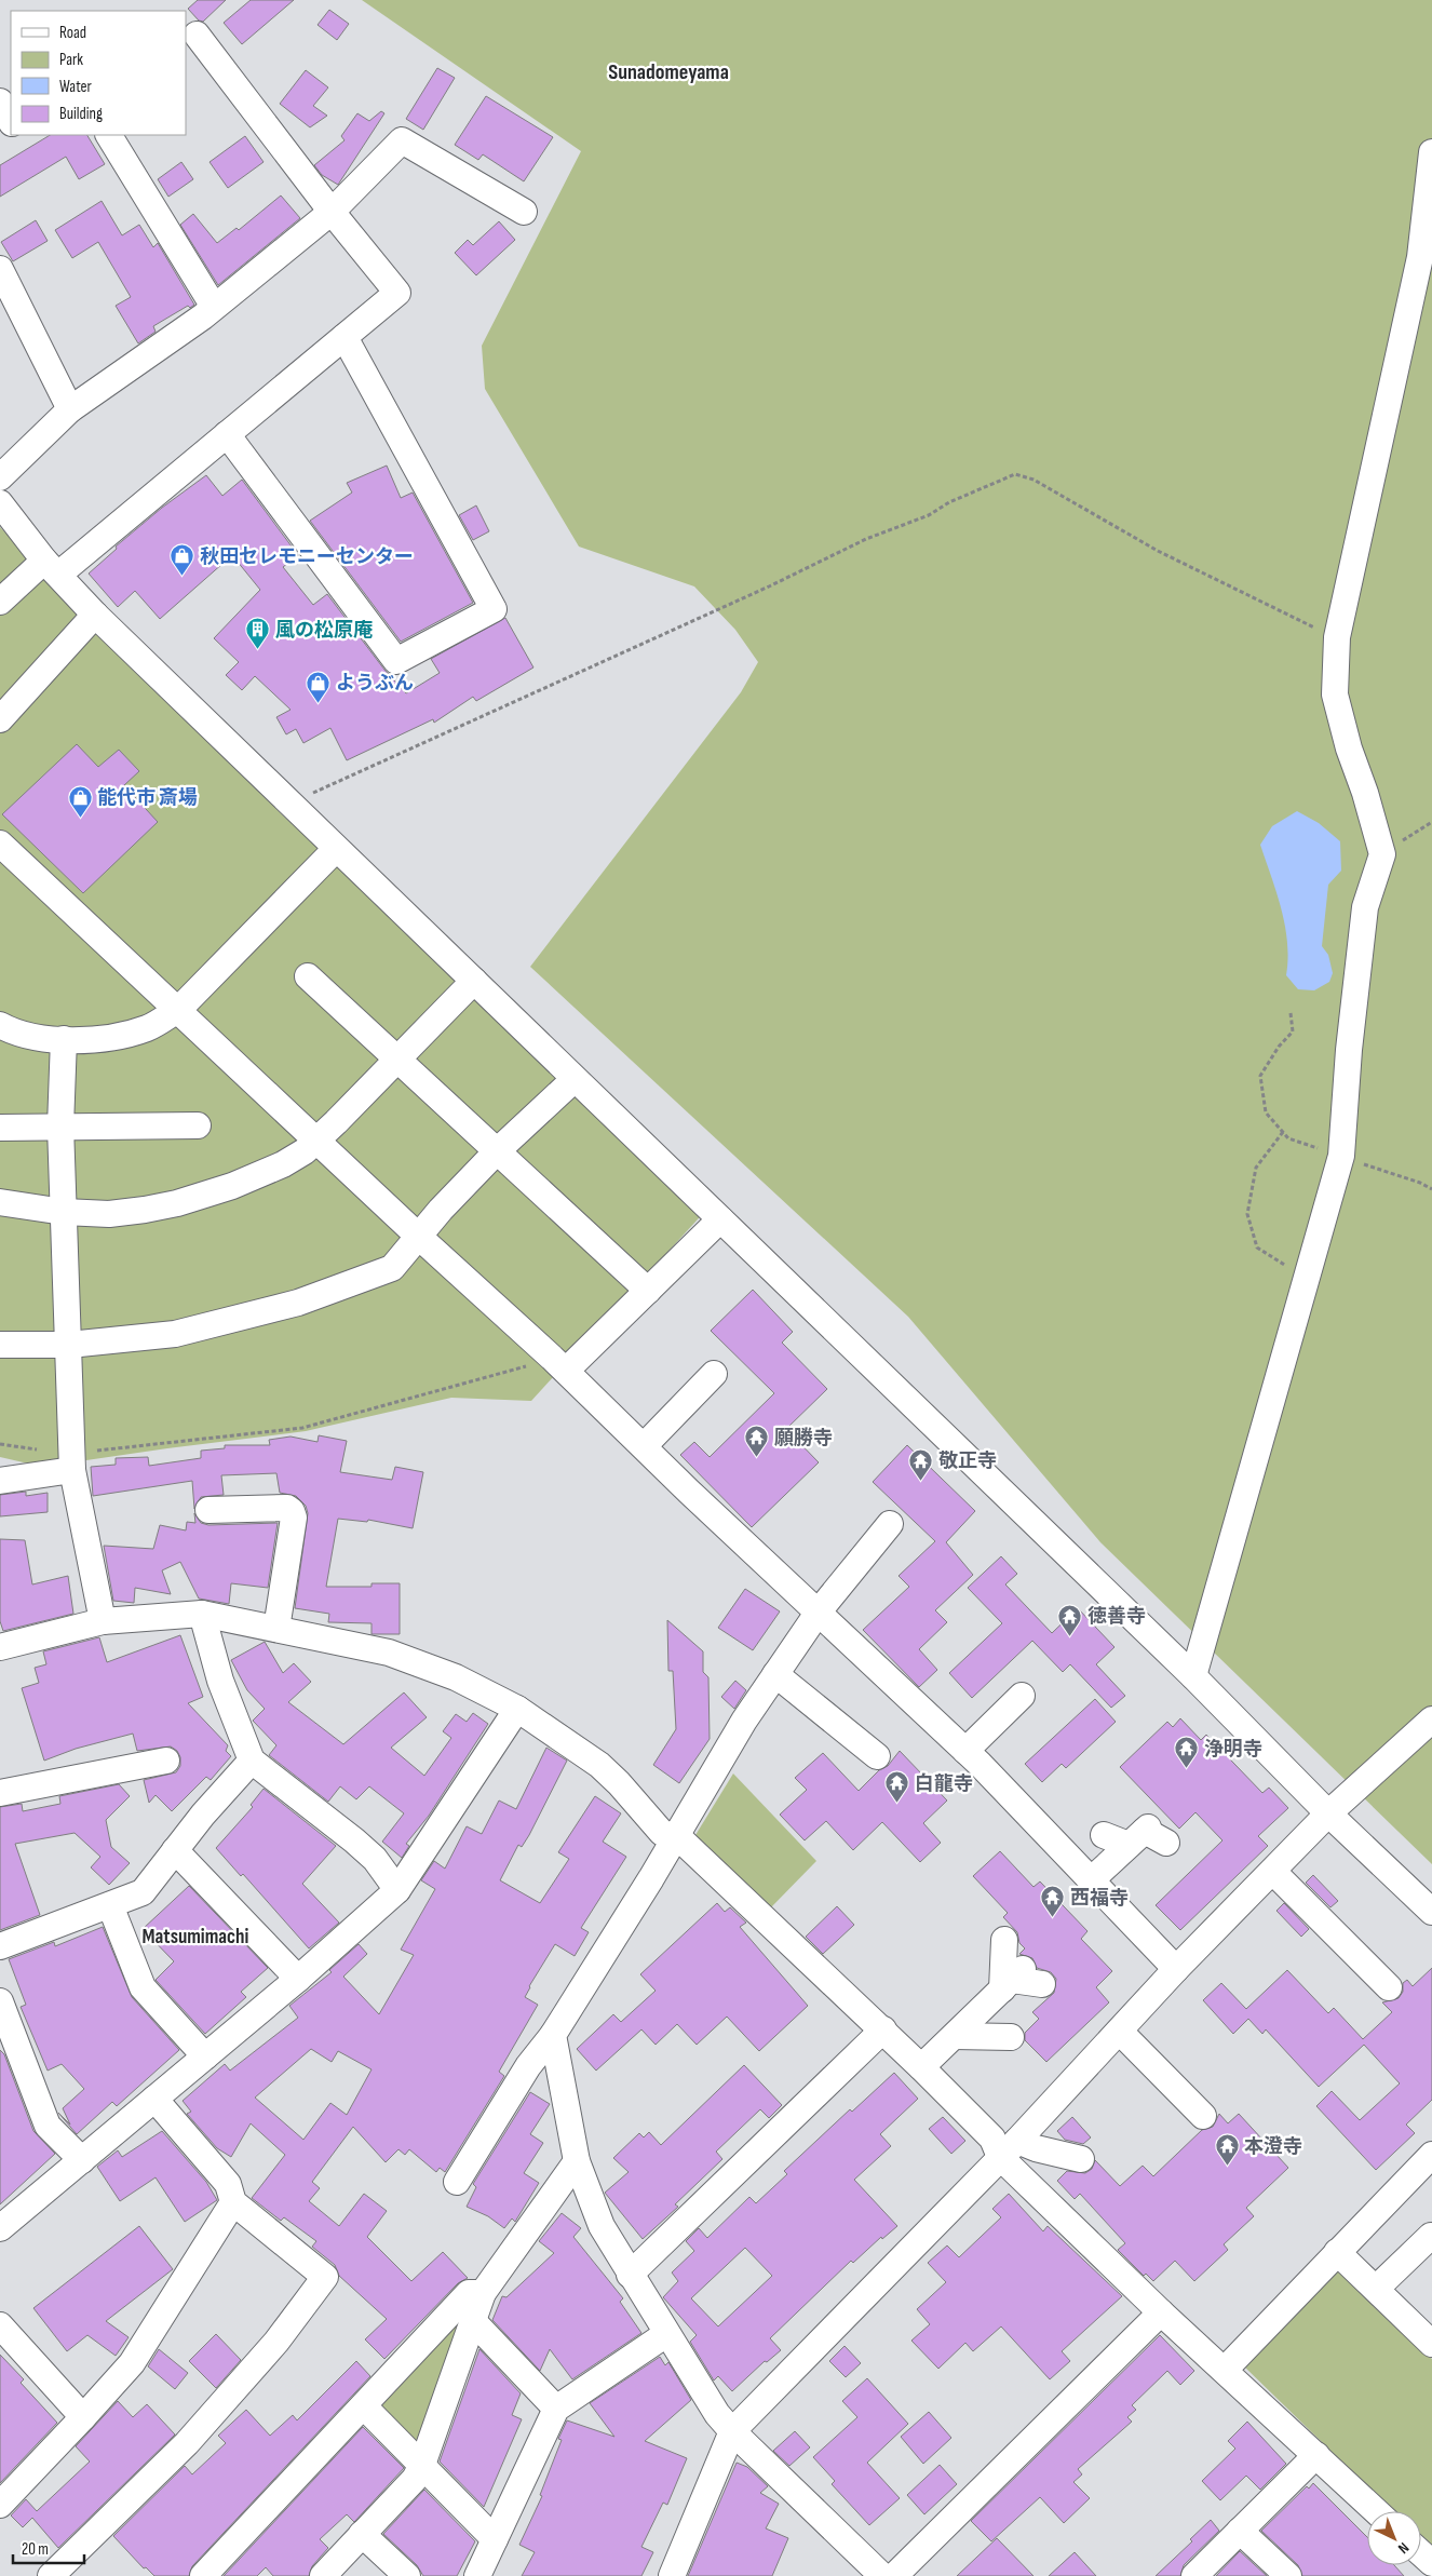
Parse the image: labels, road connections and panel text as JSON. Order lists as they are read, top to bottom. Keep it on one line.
{"districts":["Sunadomeyama","Matsumimachi"],"places":{"shop":["秋田セレモニーセンター","ようぶん","能代市 斎場"],"building":["風の松原庵"],"temple":["願勝寺","敬正寺","徳善寺","浄明寺","白龍寺","西福寺","本澄寺"]},"legend":["Road","Park","Water","Building"],"scale_bar":"20 m","north":"bottom right"}
